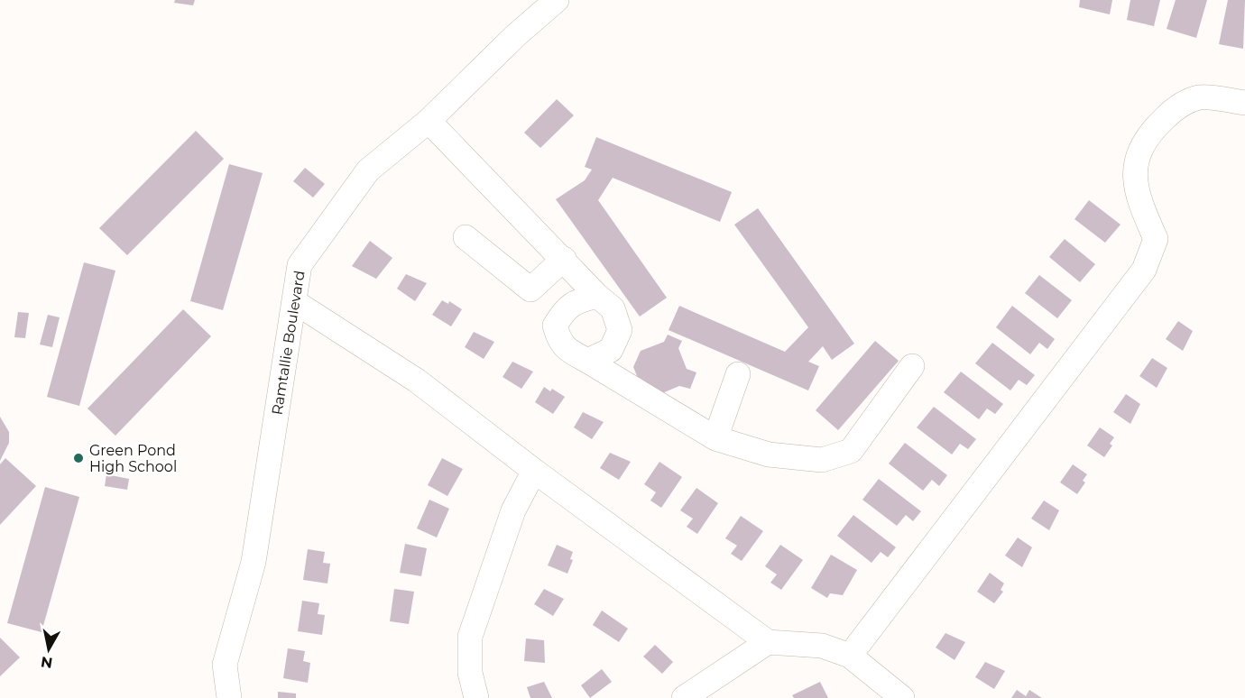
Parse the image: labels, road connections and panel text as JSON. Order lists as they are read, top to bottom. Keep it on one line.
{"streets":{"street":["Ramtallie Boulevard"]},"places":["Green Pond High School"],"north":"bottom"}
